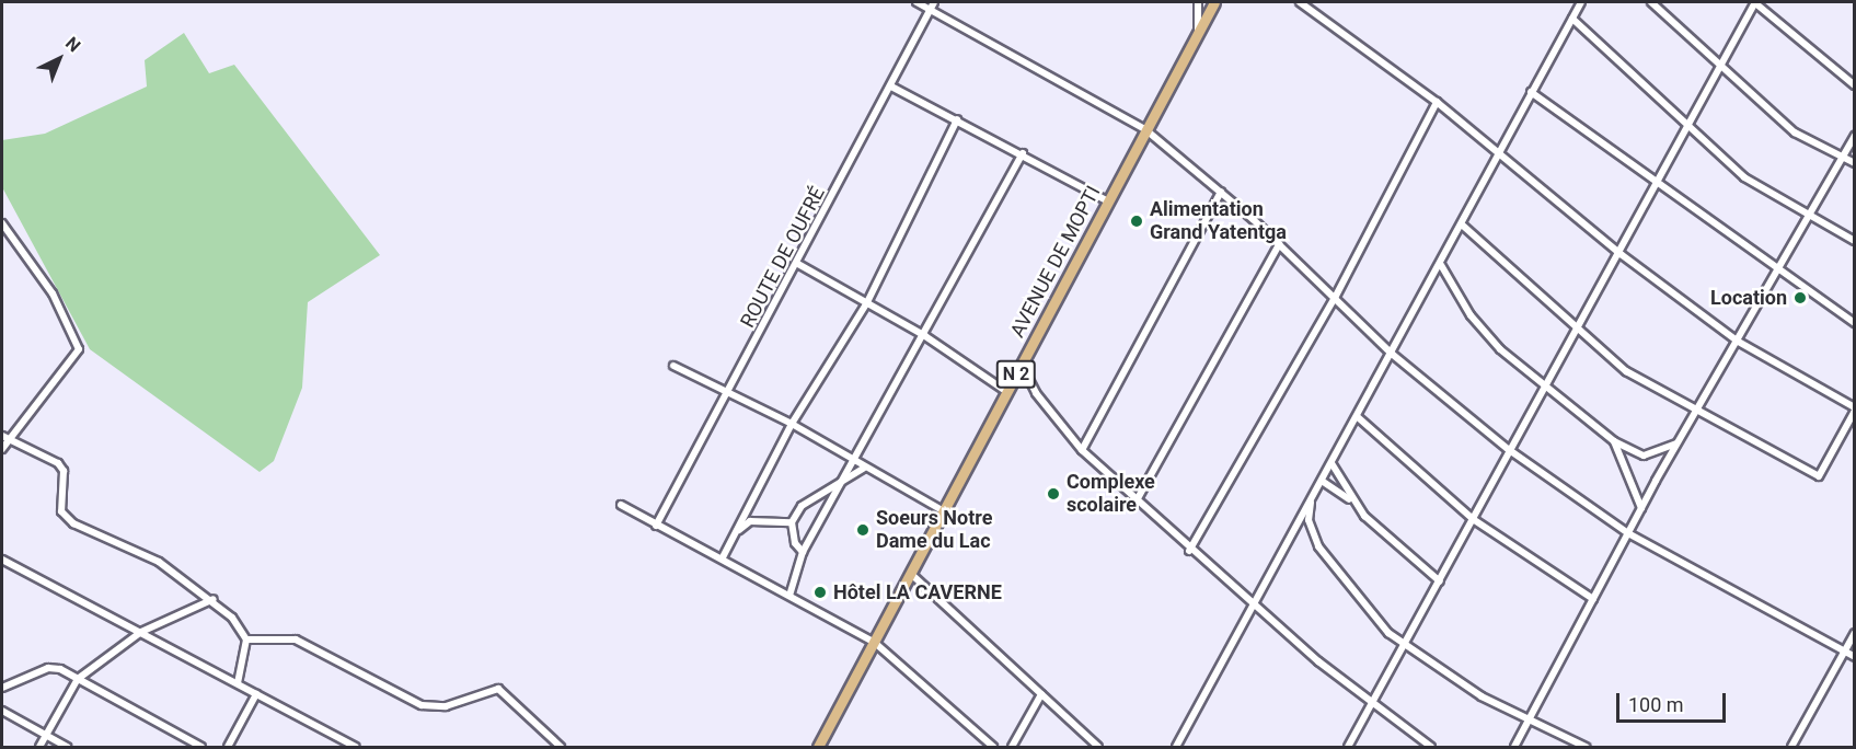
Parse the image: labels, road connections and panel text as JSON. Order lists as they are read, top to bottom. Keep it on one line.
{"streets":{"main road":["AVENUE DE MOPTI","N 2"],"street":["ROUTE DE OUFRÉ"]},"places":["Alimentation Grand Yatentga","Location","Complexe scolaire","Soeurs Notre Dame du Lac","Hôtel LA CAVERNE"],"scale_bar":"100 m","north":"top right"}
